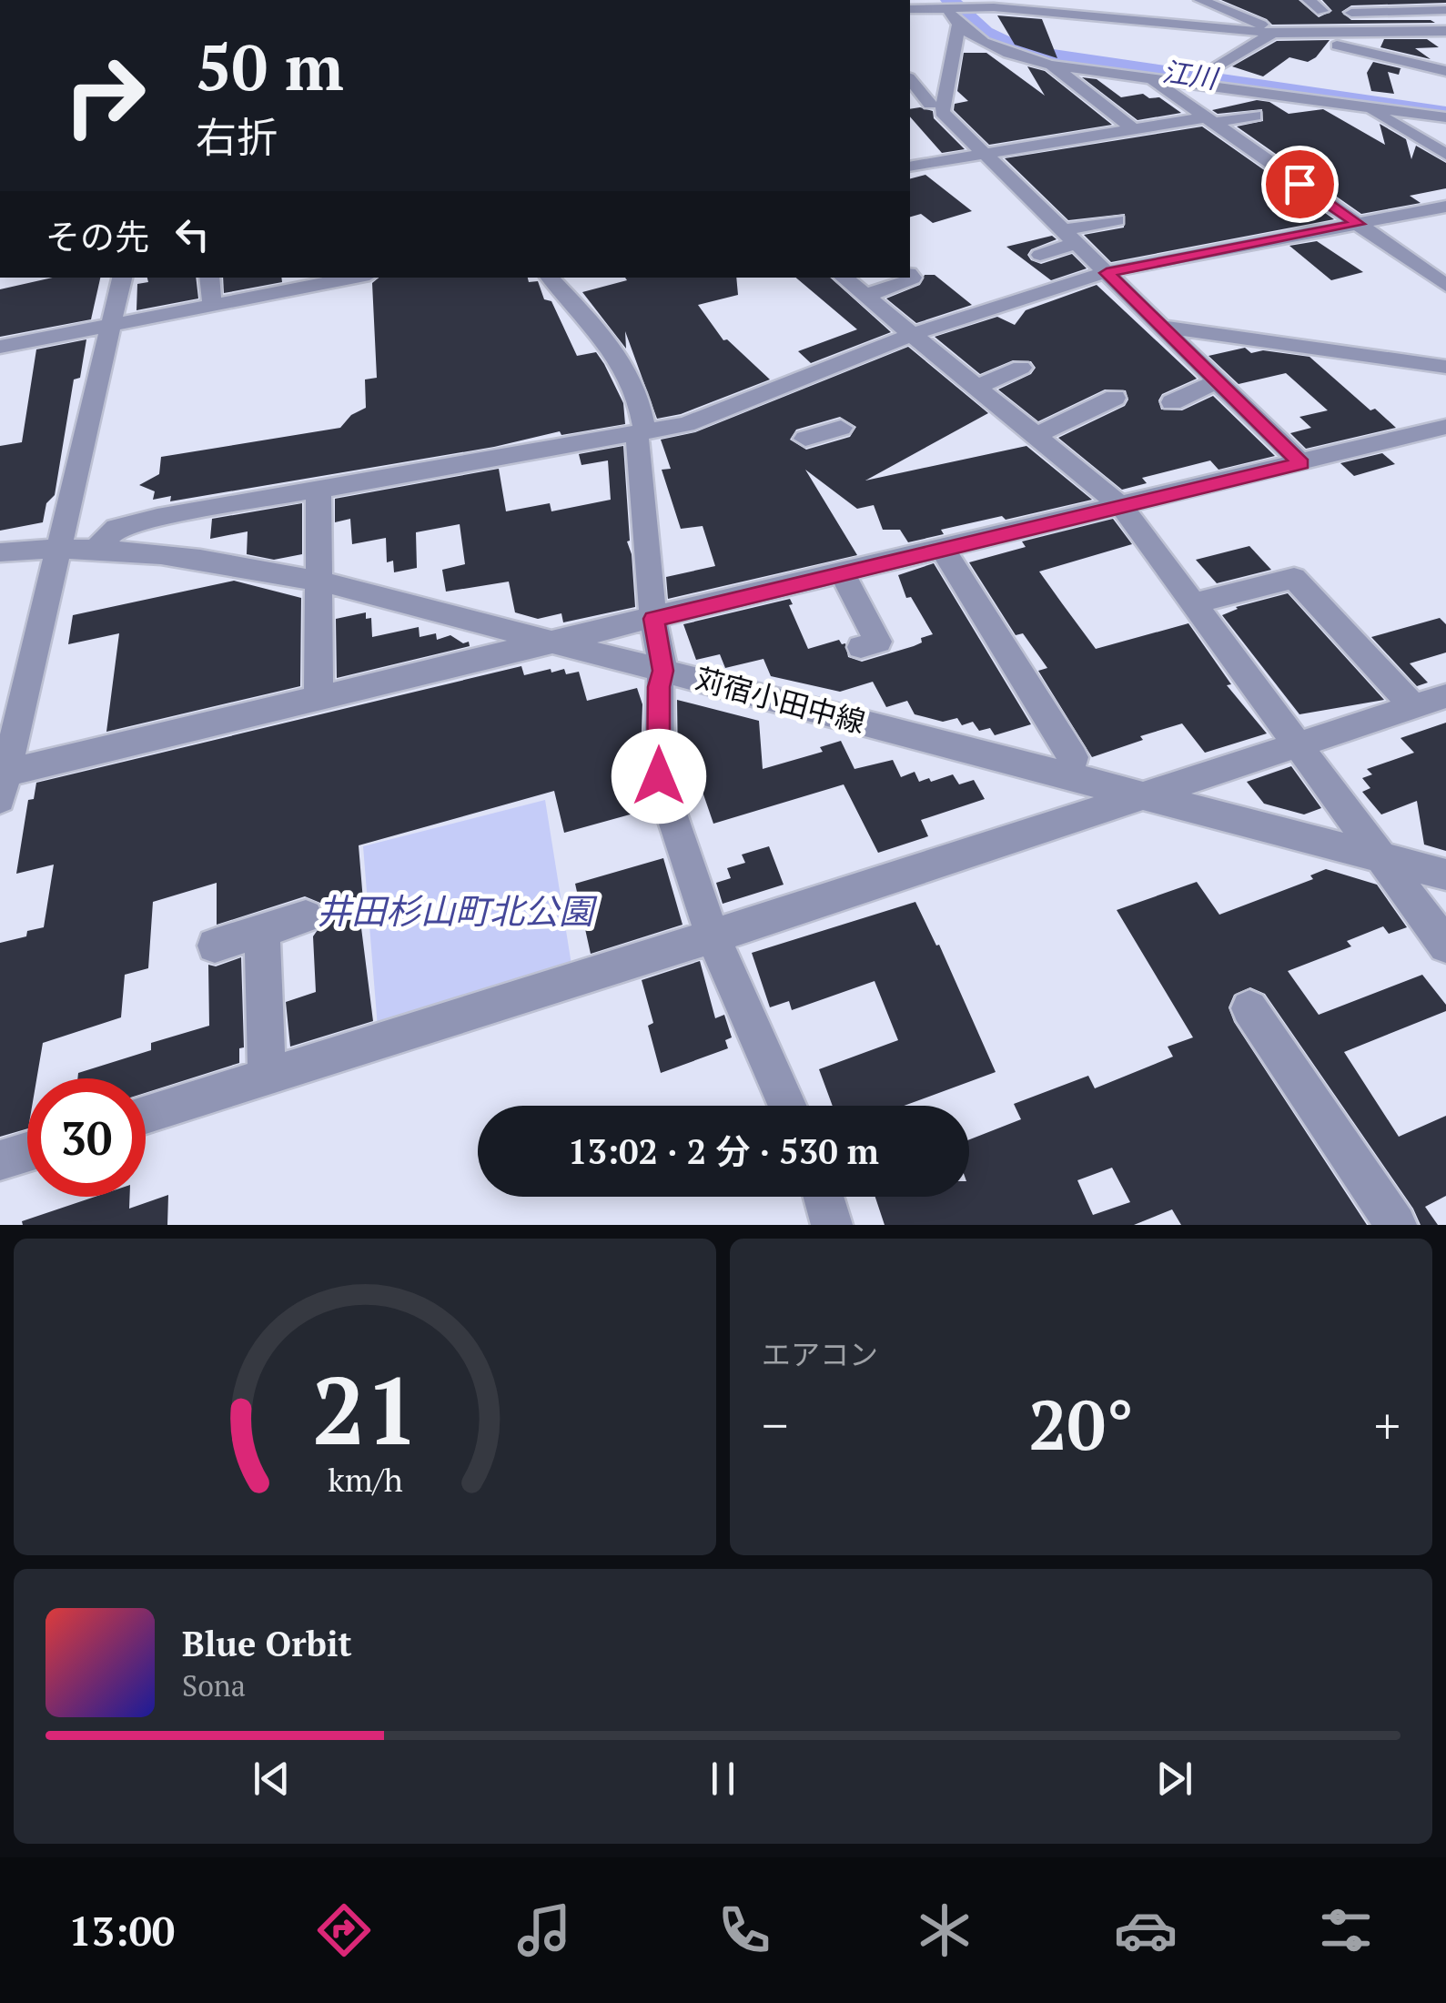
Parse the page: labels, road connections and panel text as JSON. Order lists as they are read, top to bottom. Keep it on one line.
{"streets":{"street":["苅宿小田中線"]},"water":["江川"],"parks":["井田杉山町北公園"],"page":{"turn":["50 m","右折"],"then":"その先","limit":"30","trip":"13:02 · 2 分 · 530 m","tile":"エアコン","heat":["−","20°","+"],"song":["Blue Orbit","Sona"],"tabs":"13:00","gauge":["21","km/h"]}}
